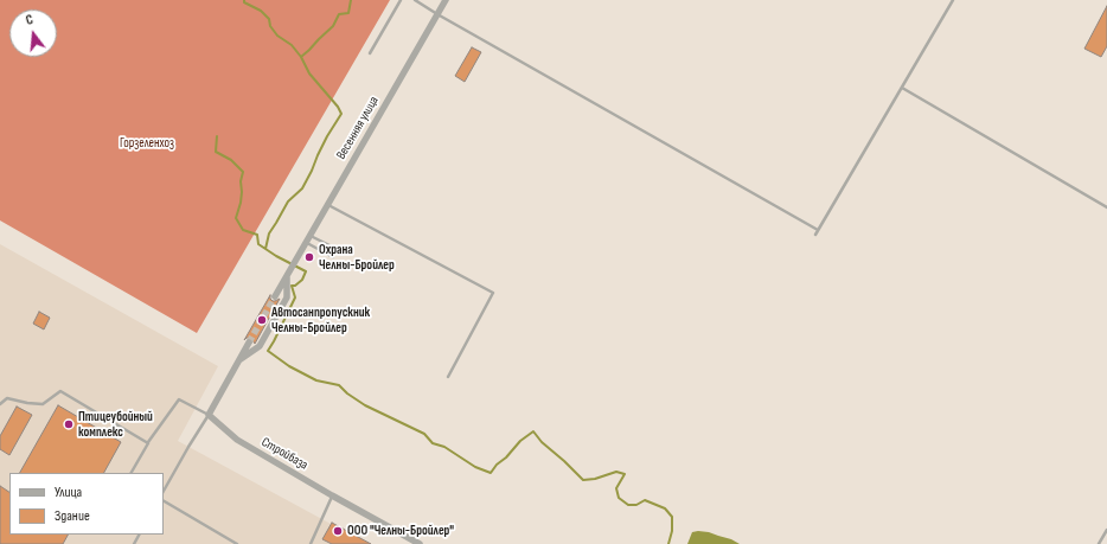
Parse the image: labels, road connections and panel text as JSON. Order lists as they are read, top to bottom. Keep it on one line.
{"streets":{"street":["Весенняя улица","Стройбаза"]},"parks":["Горзеленхоз"],"places":["Охрана Челны-Бройлер","Автосанпропускник Челны-Бройлер","Птицеубойный комплекс","ООО \"Челны-Бройлер\""],"legend":["Улица","Здание"],"north":"top"}
